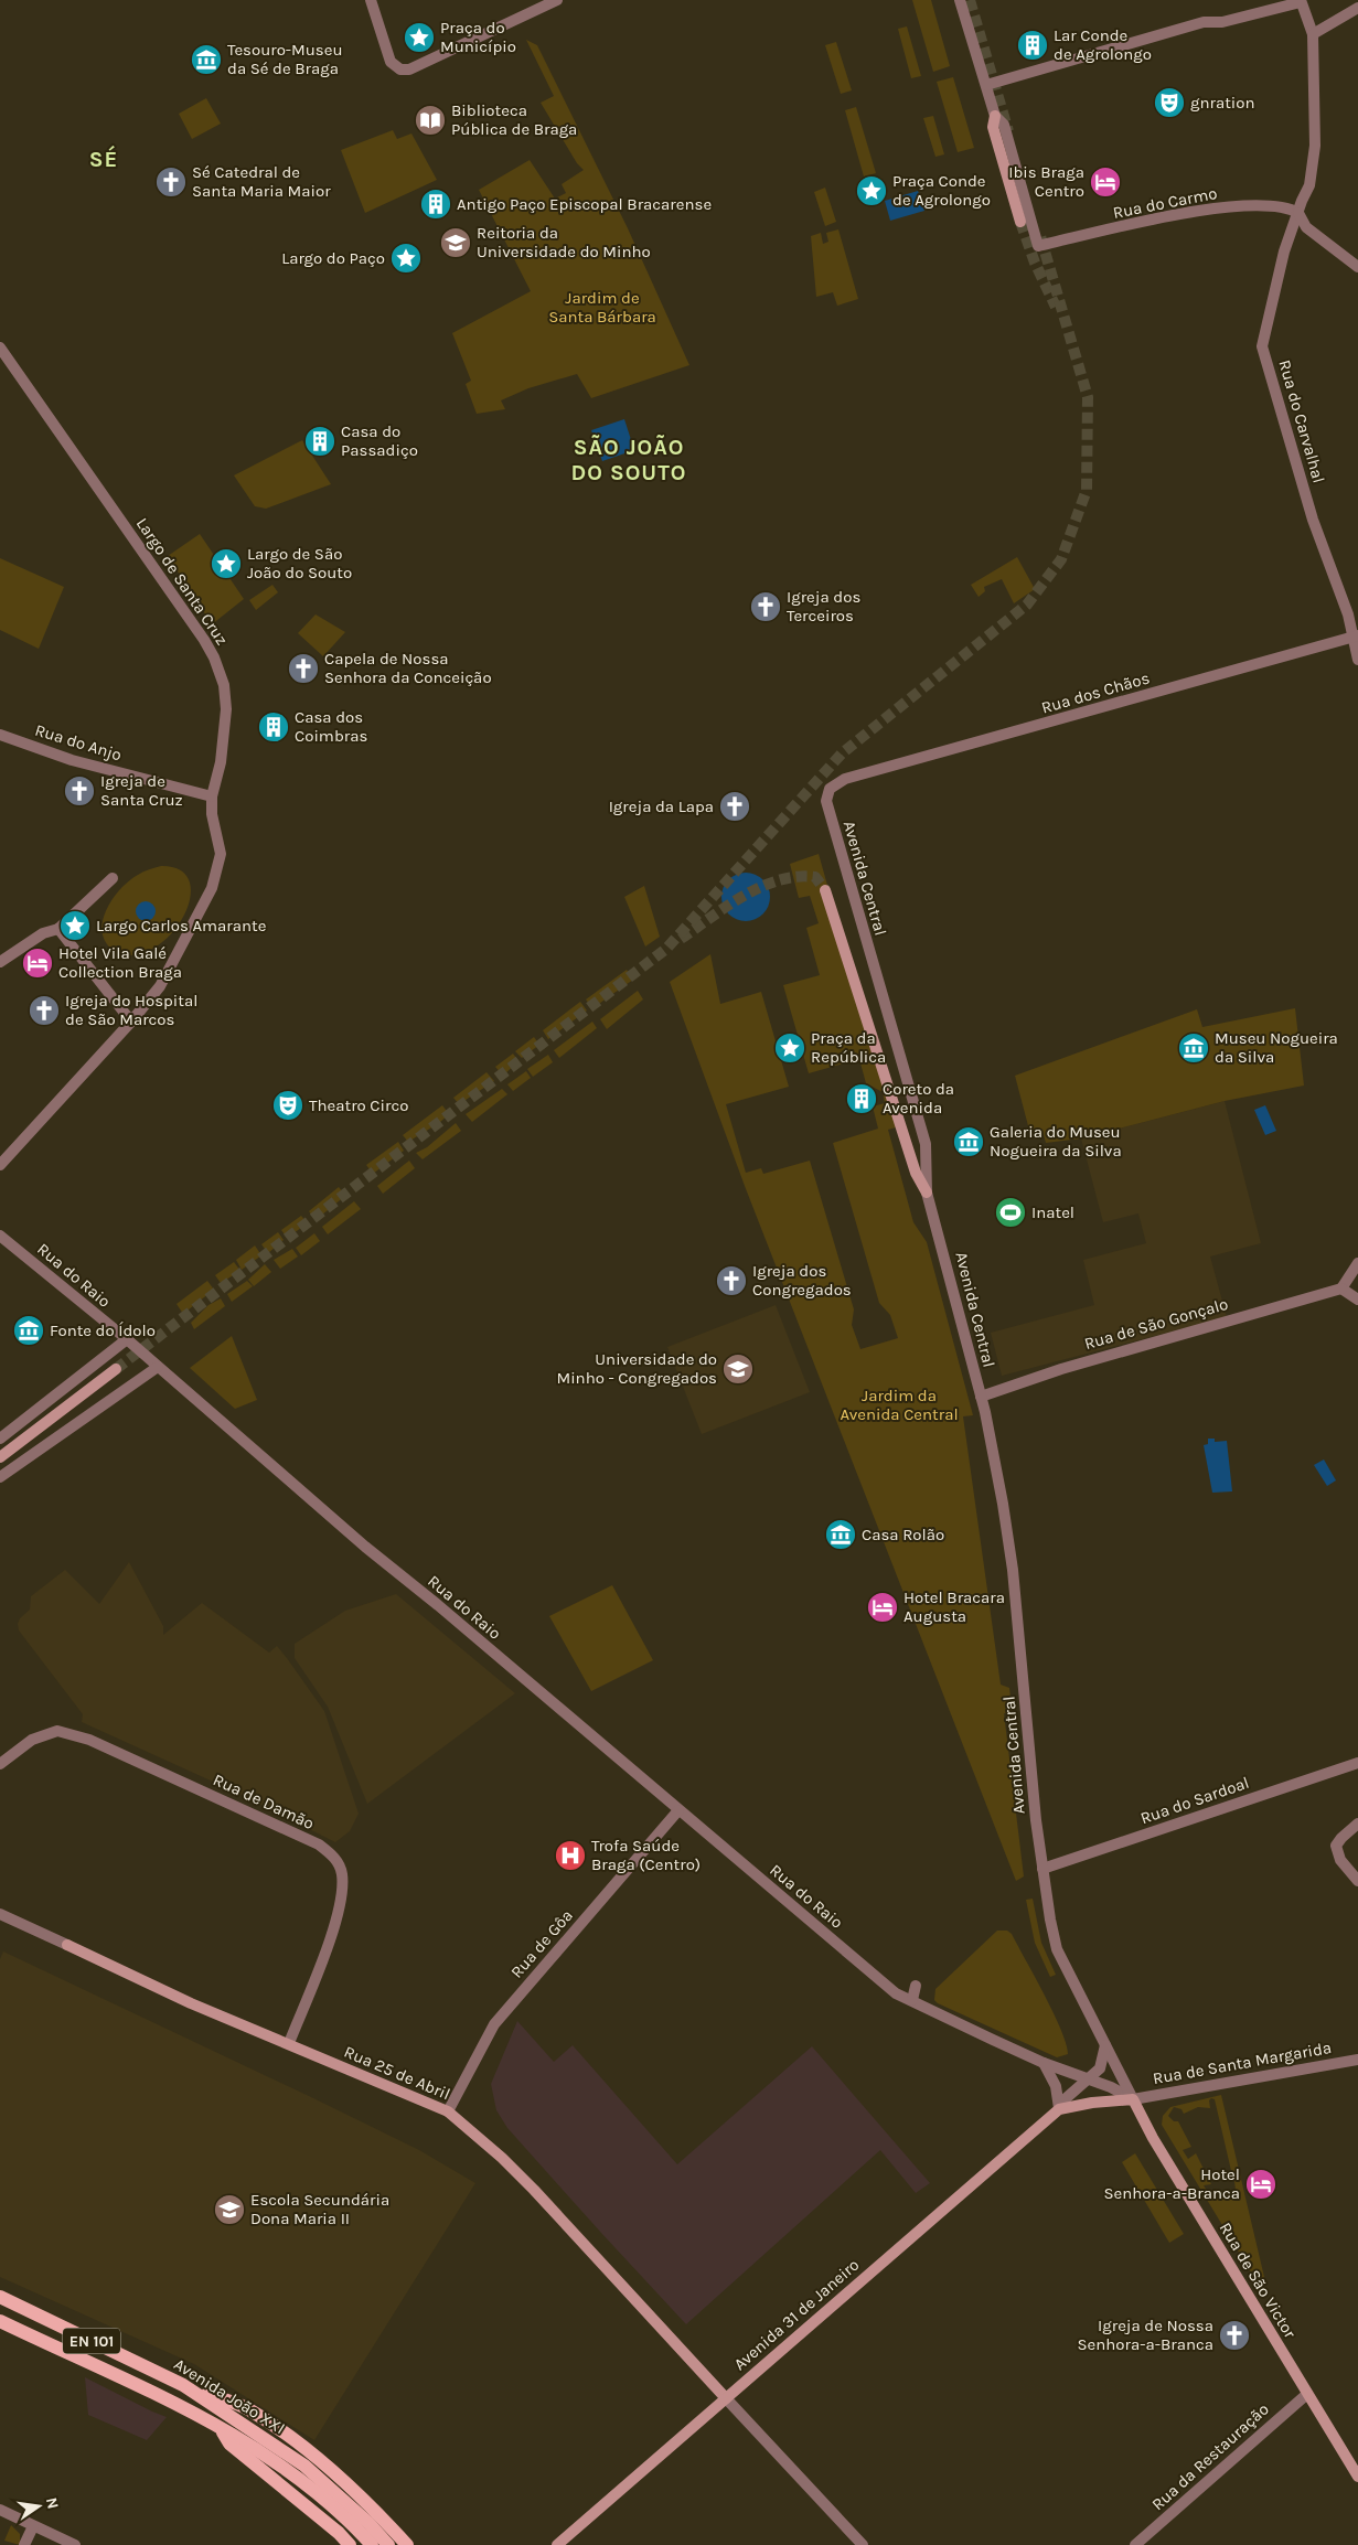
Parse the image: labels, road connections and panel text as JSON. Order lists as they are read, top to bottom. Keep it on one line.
{"streets":{"main road":["Rua 25 de Abril","Rua de São Victor","Avenida 31 de Janeiro","EN 101","Avenida João XXI"],"street":["Rua do Carmo","Rua do Carvalhal","Largo de Santa Cruz","Rua dos Chãos","Rua do Anjo","Avenida Central","Rua do Raio","Rua de São Gonçalo","Rua do Sardoal","Rua de Damão","Rua de Gôa","Rua de Santa Margarida","Rua da Restauração"]},"crossings":[["Rua do Carmo","Rua do Carvalhal"],["Rua do Carvalhal","Rua dos Chãos"],["Largo de Santa Cruz","Rua do Anjo"],["Rua dos Chãos","Avenida Central"],["Avenida Central","Rua do Raio"],["Avenida Central","Rua de São Gonçalo"],["Avenida Central","Rua do Sardoal"],["Avenida Central","Rua de Santa Margarida"],["Avenida Central","Rua de São Victor"],["Rua do Raio","Rua de Gôa"],["Rua do Raio","Rua de Santa Margarida"],["Rua do Raio","Rua de São Victor"],["Rua de Damão","Rua 25 de Abril"],["Rua de Gôa","Rua 25 de Abril"],["Rua de Santa Margarida","Rua de São Victor"],["Rua 25 de Abril","Avenida 31 de Janeiro"],["Rua de São Victor","Rua da Restauração"]],"districts":["SÉ","SÃO JOÃO DO SOUTO"],"parks":["Jardim de Santa Bárbara","Jardim da Avenida Central"],"places":{"place":["Praça do Município","Praça Conde de Agrolongo","Largo do Paço","Largo de São João do Souto","Largo Carlos Amarante","Praça da República"],"building":["Lar Conde de Agrolongo","Antigo Paço Episcopal Bracarense","Casa do Passadiço","Casa dos Coimbras","Coreto da Avenida"],"museum":["Tesouro-Museu da Sé de Braga","Museu Nogueira da Silva","Galeria do Museu Nogueira da Silva","Fonte do Ídolo","Casa Rolão"],"theatre":["gnration","Theatro Circo"],"library":["Biblioteca Pública de Braga"],"church":["Sé Catedral de Santa Maria Maior","Igreja dos Terceiros","Capela de Nossa Senhora da Conceição","Igreja de Santa Cruz","Igreja da Lapa","Igreja do Hospital de São Marcos","Igreja dos Congregados","Igreja de Nossa Senhora-a-Branca"],"hotel":["Ibis Braga Centro","Hotel Vila Galé Collection Braga","Hotel Bracara Augusta","Hotel Senhora-a-Branca"],"school or university":["Reitoria da Universidade do Minho","Universidade do Minho - Congregados","Escola Secundária Dona Maria II"],"sports":["Inatel"],"hospital":["Trofa Saúde Braga (Centro)"]},"north":"right"}
